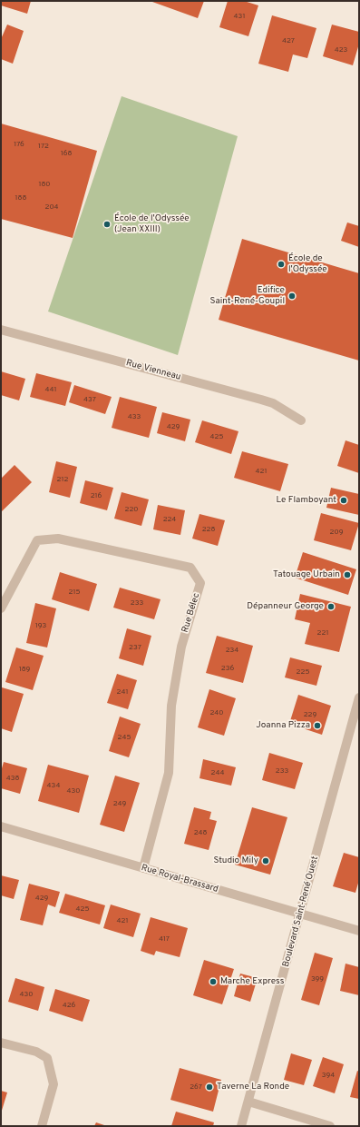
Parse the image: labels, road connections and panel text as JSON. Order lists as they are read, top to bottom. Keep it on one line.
{"streets":{"street":["Rue Vienneau","Rue Bélec","Rue Royal-Brassard","Boulevard Saint-René Ouest"]},"crossings":[["Rue Bélec","Rue Royal-Brassard"],["Rue Royal-Brassard","Boulevard Saint-René Ouest"]],"places":["École de l'Odyssée (Jean XXIII)","École de l'Odyssée","Edifice Saint-René-Goupil","Le Flamboyant","Tatouage Urbain","Dépanneur George","Joanna Pizza","Studio Mily","Marche Express","Taverne La Ronde"],"house_numbers":["431","427","423","176","172","168","180","188","204","441","437","433","429","425","421","212","216","220","224","228","209","215","233","193","221","237","234","236","189","225","241","240","229","245","233","244","438","434","430","249","248","429","425","421","417","399","430","426","394","267"]}
